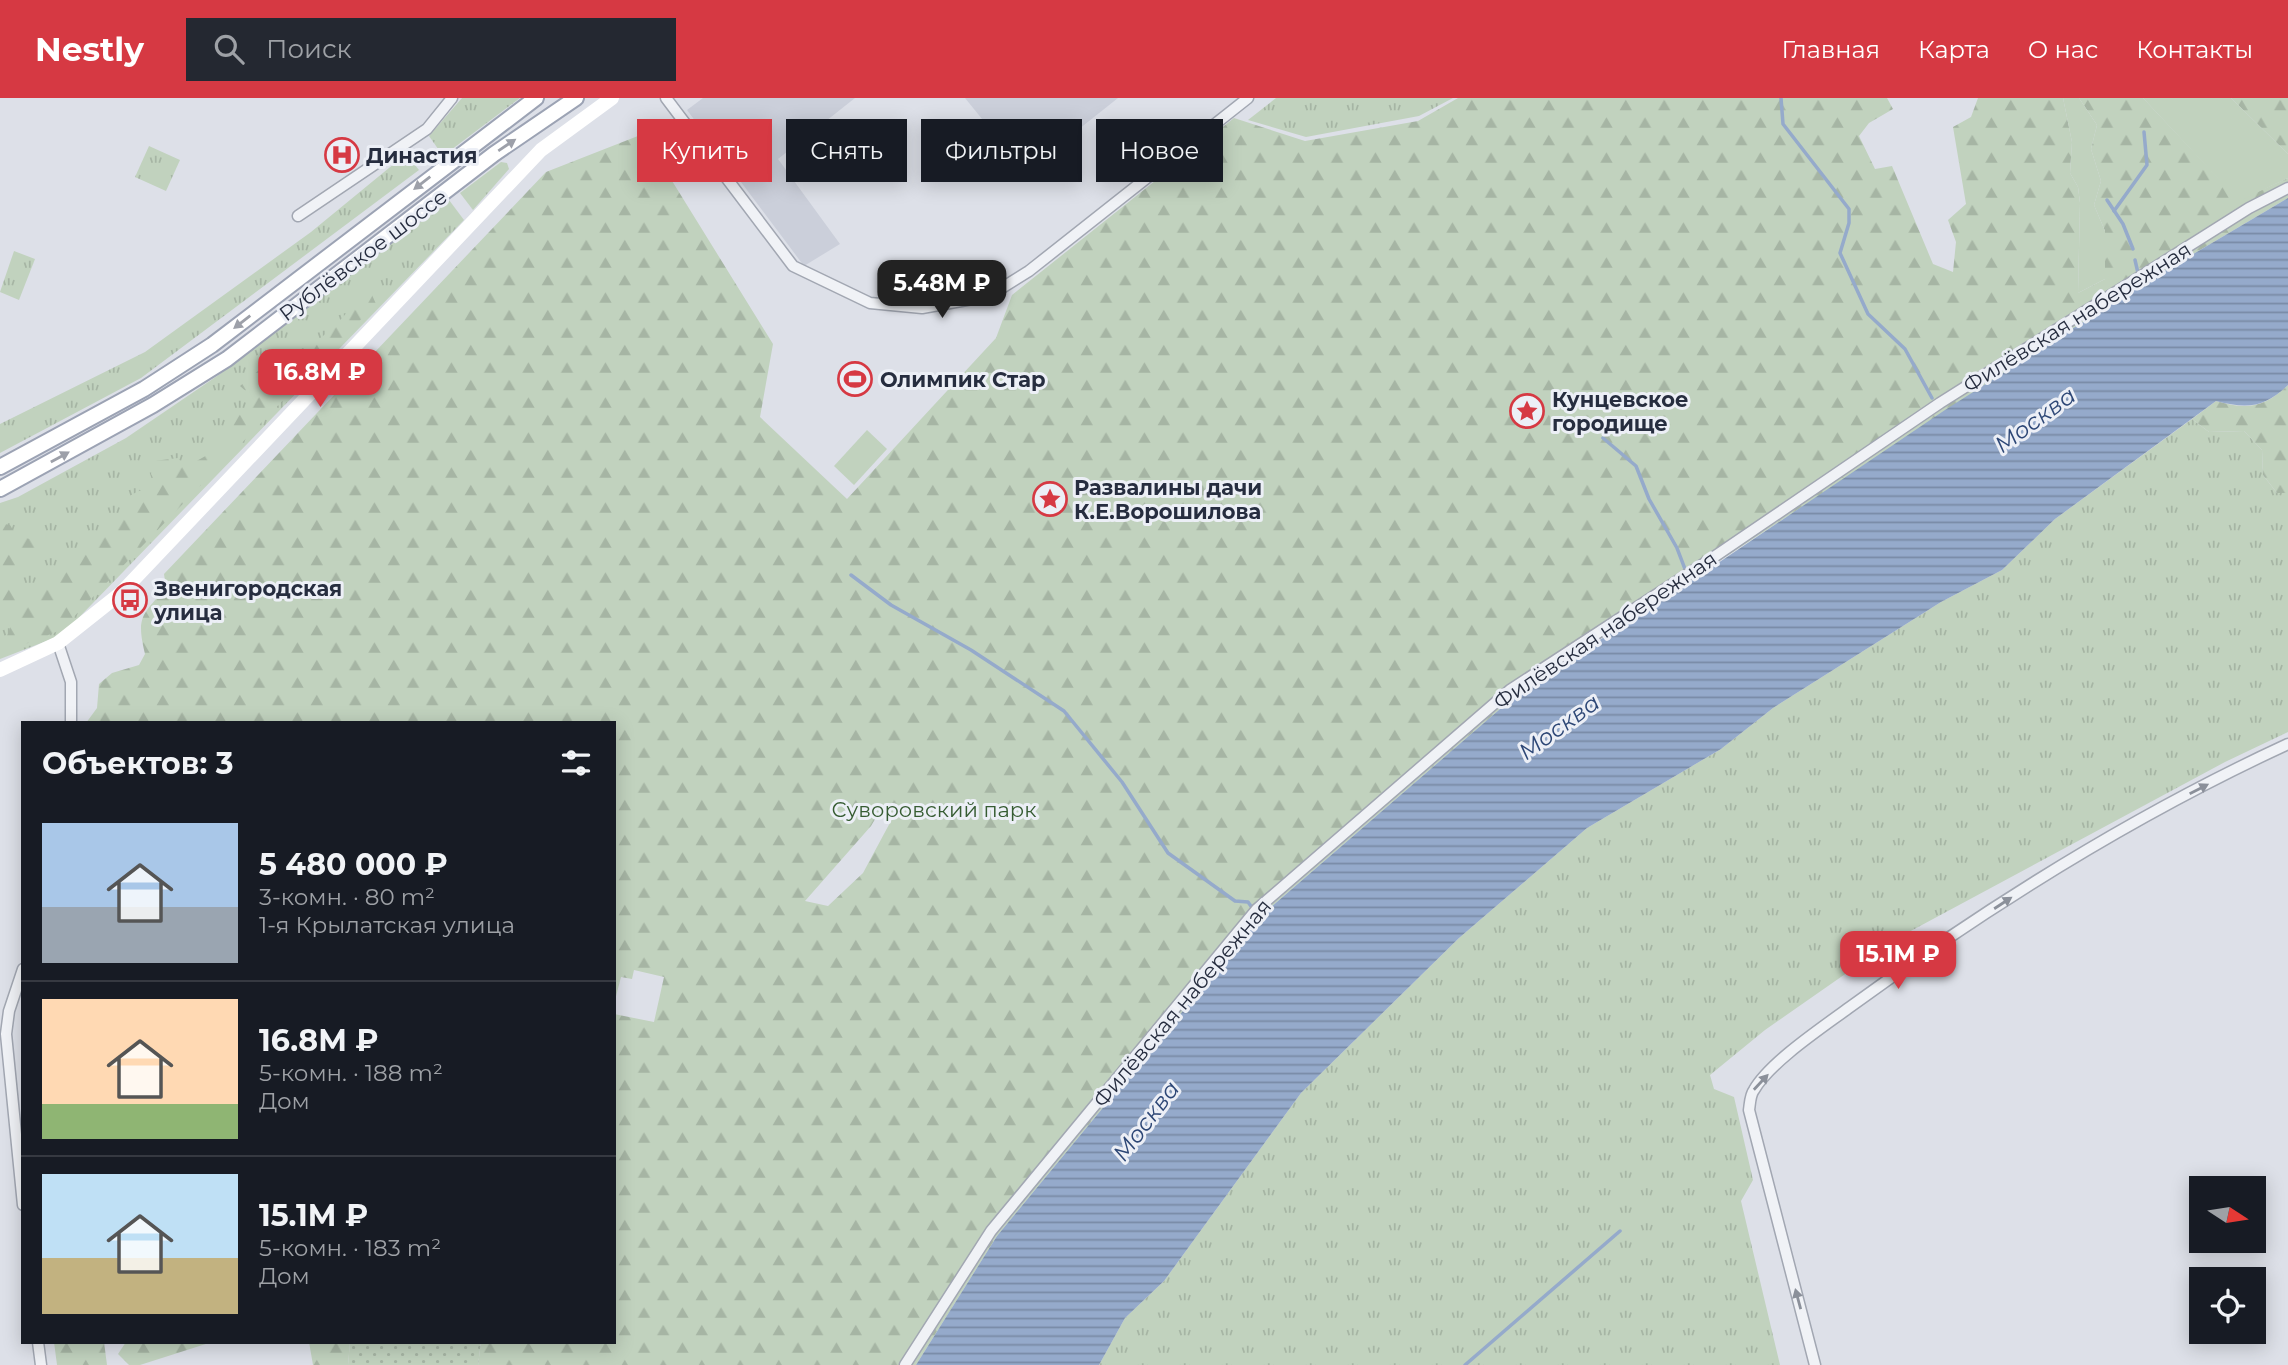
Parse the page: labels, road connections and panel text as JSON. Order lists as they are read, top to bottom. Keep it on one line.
{"streets":{"main road":["Рублёвское шоссе"],"street":["Филёвская набережная"]},"water":["Москва"],"parks":["Суворовский парк"],"places":{"hospital":["Династия"],"sports":["Олимпик Стар"],"place":["Кунцевское городище","Развалины дачи К.Е.Ворошилова"],"bus stop":["Звенигородская улица"]},"north":"right","page":{"header":"Nestly","search":"Поиск","nav":["Главная","Карта","О нас","Контакты"],"chip":["Купить","Снять","Фильтры","Новое"],"price":["5.48M ₽","16.8M ₽","15.1M ₽"],"heading":"Объектов: 3","list":[{"name":"5 480 000 ₽","note":"3-комн. · 80 m² · 1-я Крылатская улица"},{"name":"16.8M ₽","note":"5-комн. · 188 m² · Дом"},{"name":"15.1M ₽","note":"5-комн. · 183 m² · Дом"}]}}
